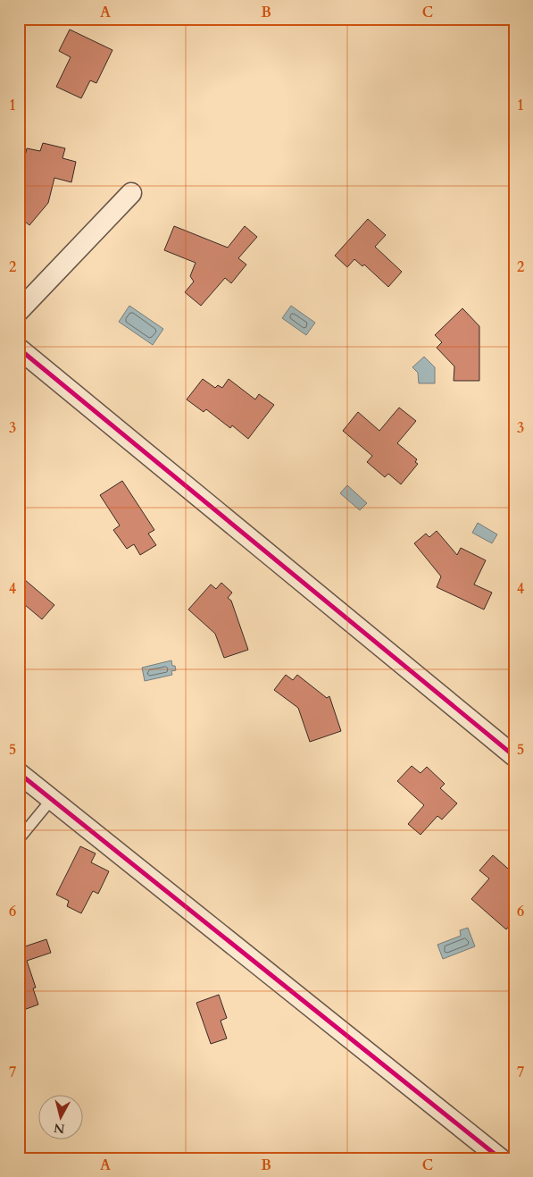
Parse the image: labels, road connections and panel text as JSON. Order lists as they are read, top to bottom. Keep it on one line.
{"north":"bottom","grid":{"columns":["A","B","C"],"rows":["1","2","3","4","5","6","7"]}}
